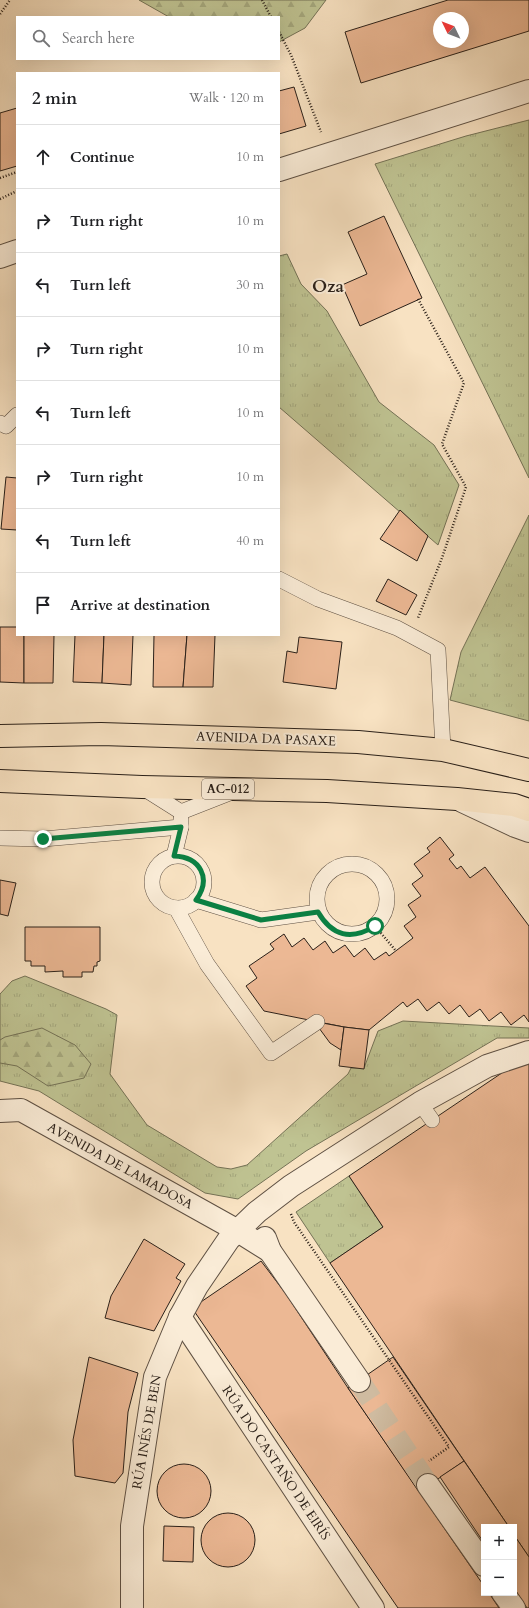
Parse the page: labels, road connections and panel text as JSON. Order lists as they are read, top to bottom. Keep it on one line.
{"streets":{"main road":["AVENIDA DA PASAXE","AC-012"],"street":["AVENIDA DE LAMADOSA","RÚA INÉS DE BEN","RÚA DO CASTAÑO DE EIRÍS"]},"crossings":[["AVENIDA DE LAMADOSA","RÚA INÉS DE BEN"],["RÚA INÉS DE BEN","RÚA DO CASTAÑO DE EIRÍS"]],"districts":["Oza"],"north":"top left","page":{"search":"Search here","heading":["2 min","Walk · 120 m"],"list":[["Continue","10 m"],["Turn right","10 m"],["Turn left","30 m"],["Turn right","10 m"],["Turn left","10 m"],["Turn right","10 m"],["Turn left","40 m"],"Arrive at destination"],"map_buttons":["+","−"]}}
